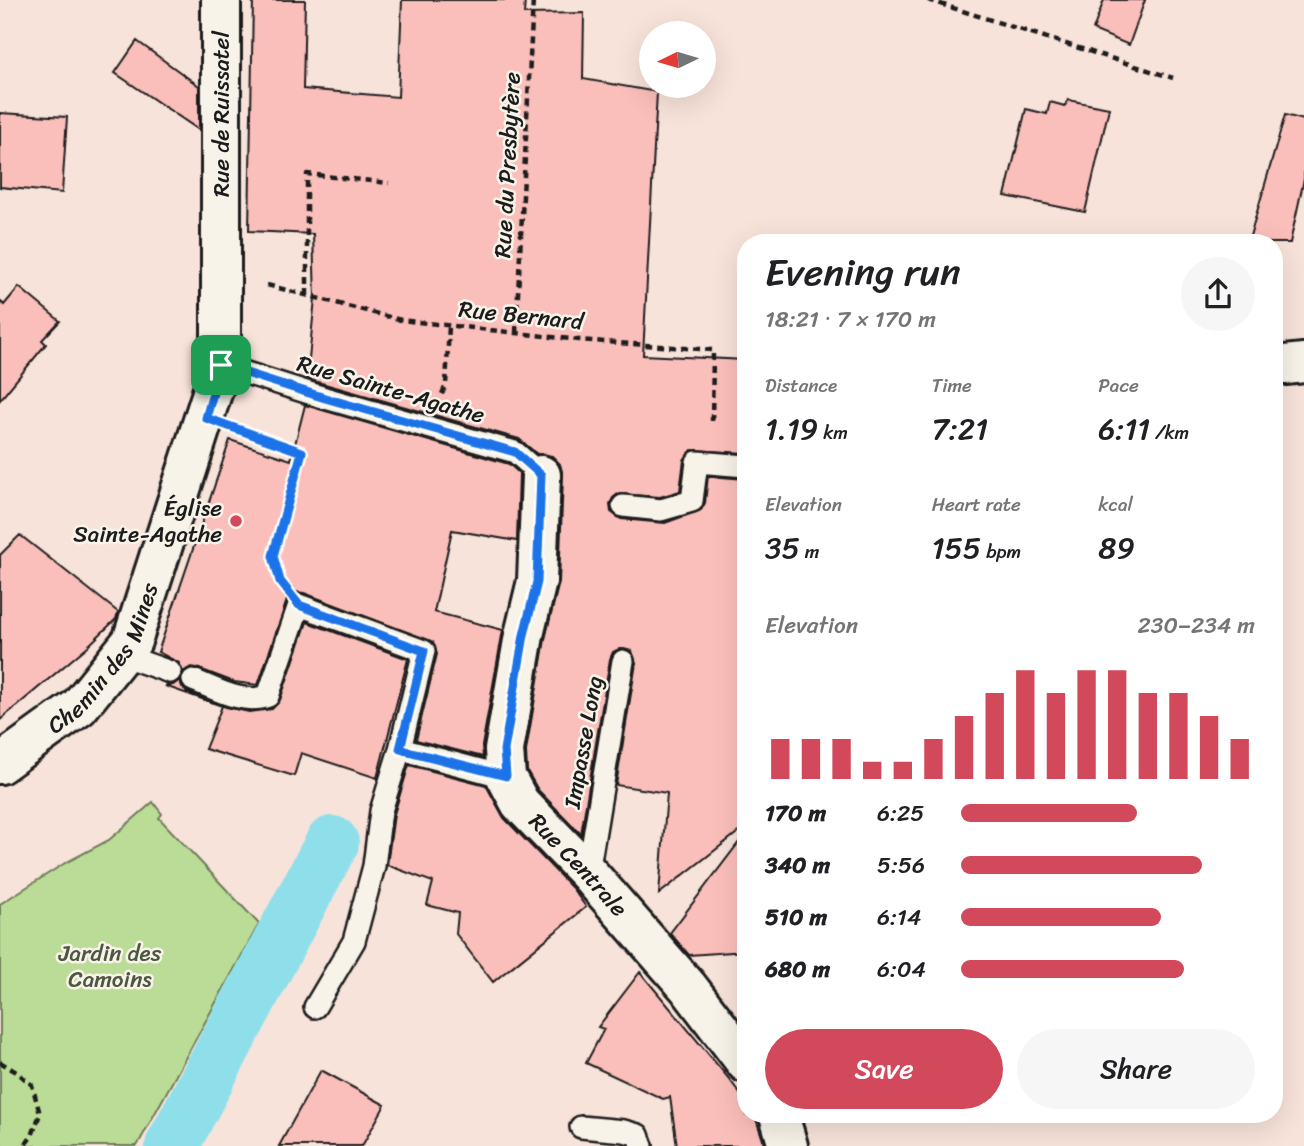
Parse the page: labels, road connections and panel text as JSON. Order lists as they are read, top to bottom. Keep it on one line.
{"streets":{"street":["Rue de Ruissatel","Chemin des Mines","Rue Centrale"],"lane":["Rue Sainte-Agathe","Impasse Long"],"path":["Rue du Presbytère","Rue Bernard"]},"crossings":[["Rue de Ruissatel","Rue Bernard"],["Rue de Ruissatel","Rue Sainte-Agathe"],["Rue de Ruissatel","Chemin des Mines"],["Rue du Presbytère","Rue Bernard"],["Rue Sainte-Agathe","Chemin des Mines"],["Rue Sainte-Agathe","Rue Centrale"],["Impasse Long","Rue Centrale"]],"parks":["Jardin des Camoins"],"places":["Église Sainte-Agathe"],"north":"left","page":{"heading":["Evening run","18:21 · 7 × 170 m"],"stats":[["Distance","1.19 km"],["Time","7:21"],["Pace","6:11 /km"],["Elevation","35 m"],["Heart rate","155 bpm"],["kcal","89"]],"chart":["Elevation","230–234 m"],"list":[{"name":"170 m","note":"6:25"},{"name":"340 m","note":"5:56"},{"name":"510 m","note":"6:14"},{"name":"680 m","note":"6:04"}],"buttons":["Save","Share"]}}
